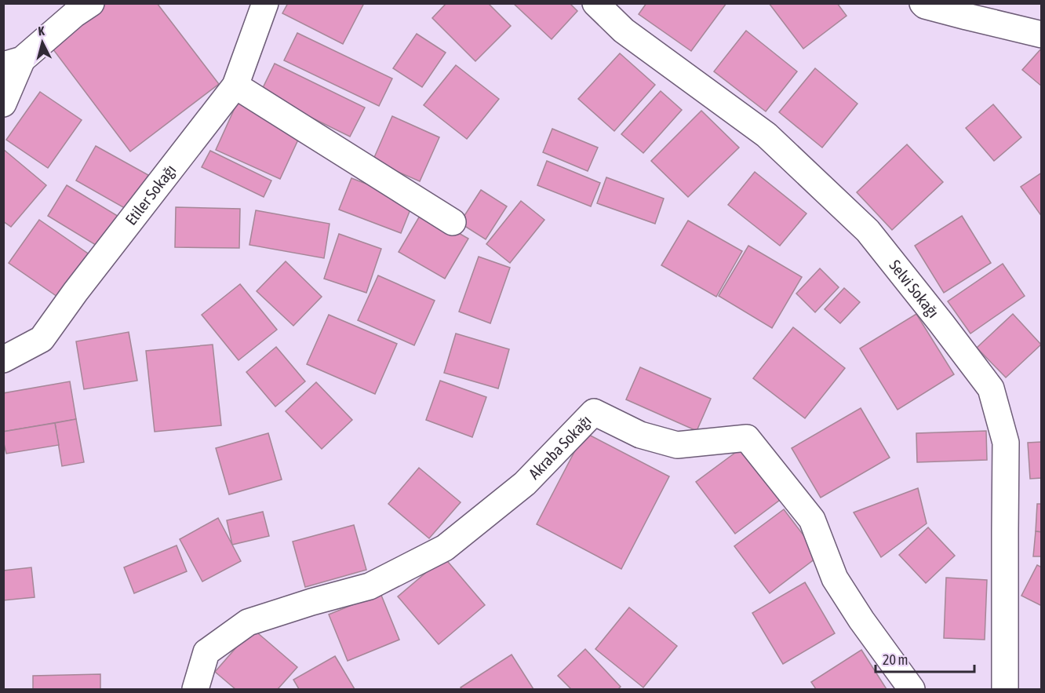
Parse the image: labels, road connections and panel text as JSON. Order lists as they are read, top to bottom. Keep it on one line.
{"streets":{"street":["Etiler Sokağı","Selvi Sokağı","Akraba Sokağı"]},"scale_bar":"20 m","north":"top"}
